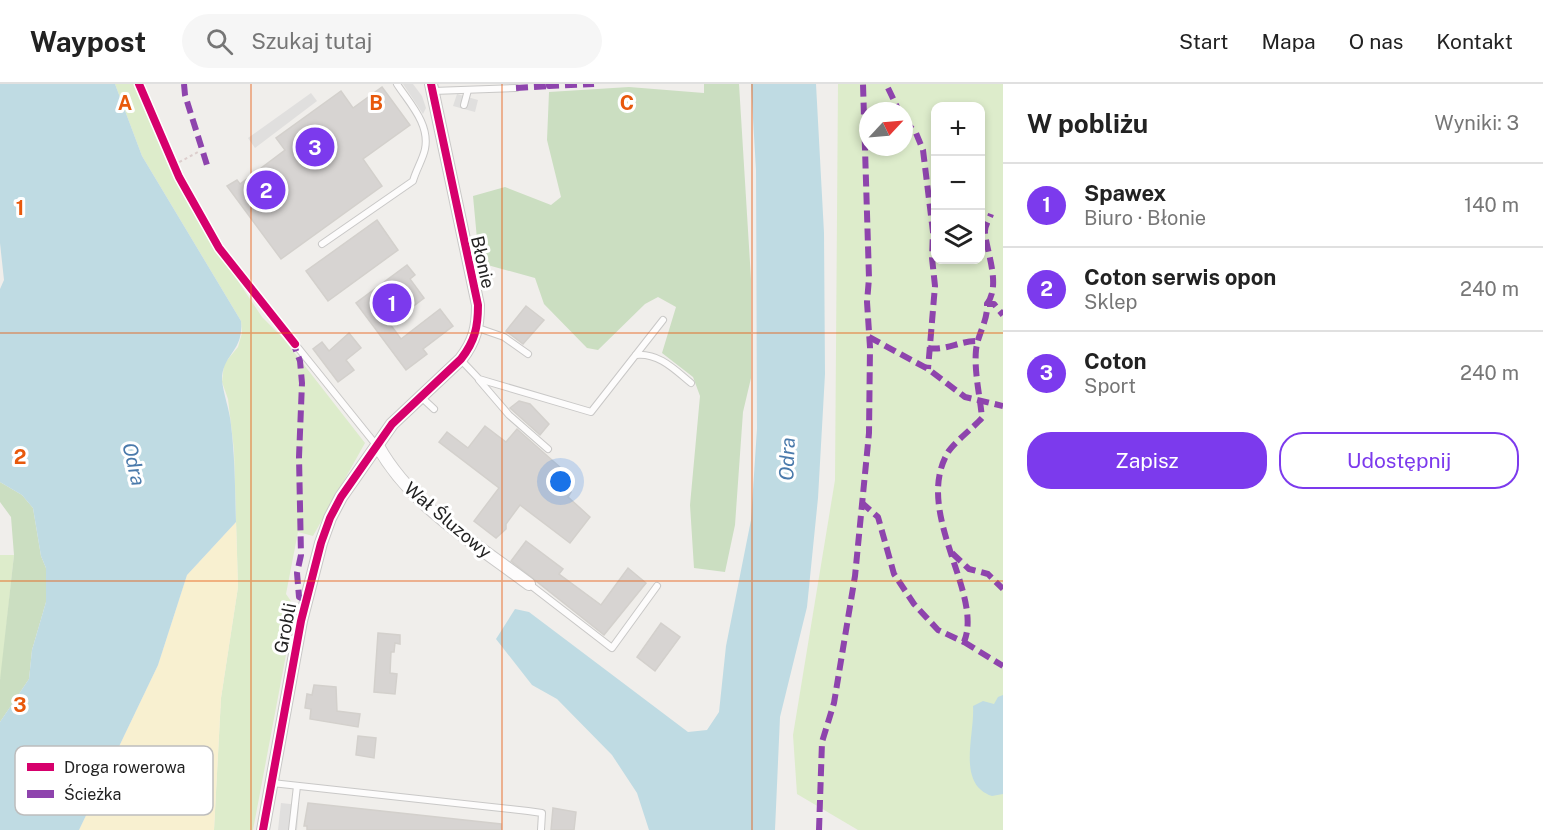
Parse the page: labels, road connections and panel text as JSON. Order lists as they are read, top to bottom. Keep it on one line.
{"streets":{"street":["Błonie","Wał Śluzowy","Grobli"]},"crossings":[["Wał Śluzowy","Grobli"]],"water":["Odra"],"legend":["Droga rowerowa","Ścieżka"],"north":"top right","page":{"header":"Waypost","search":"Szukaj tutaj","nav":["Start","Mapa","O nas","Kontakt"],"heading":["W pobliżu","Wyniki: 3"],"map_buttons":["+","−"],"pins":["3","2","1"],"list":[{"mark":"1","name":"Spawex","note":"Biuro · Błonie","value":"140 m"},{"mark":"2","name":"Coton serwis opon","note":"Sklep","value":"240 m"},{"mark":"3","name":"Coton","note":"Sport","value":"240 m"}],"buttons":["Zapisz","Udostępnij"]},"grid":{"columns":["A","B","C"],"rows":["1","2","3"]}}
